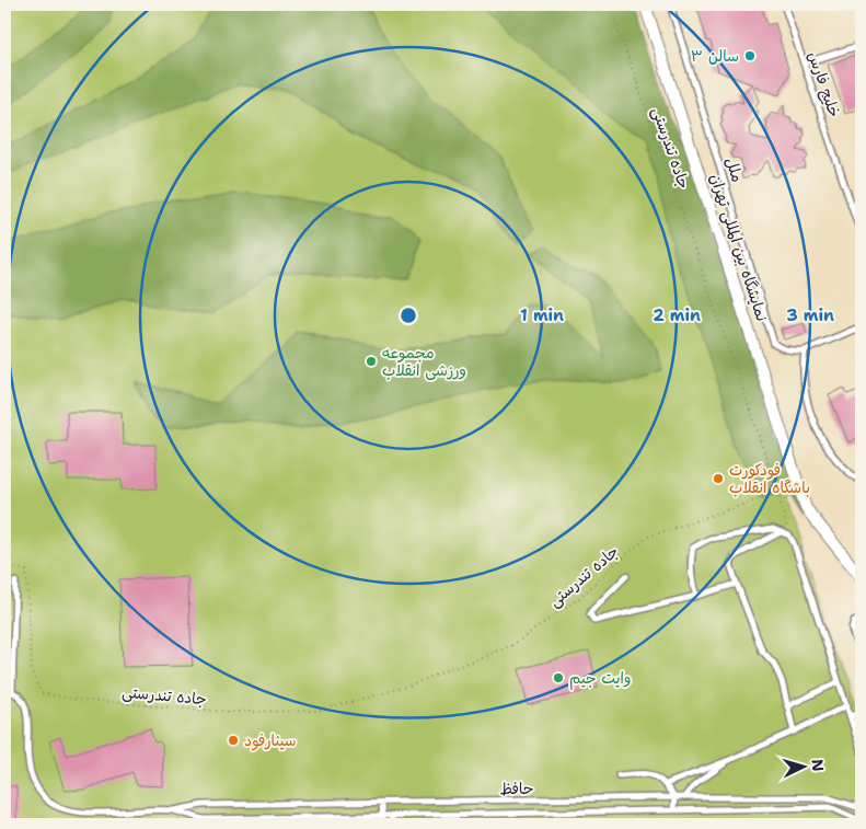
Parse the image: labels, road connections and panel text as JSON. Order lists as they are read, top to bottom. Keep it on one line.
{"streets":{"street":["نمایشگاه بین المللی تهران"],"lane":["خلیج فارس","ملل","حافظ"],"path":["جاده تندرستی"]},"places":["سالن ۳","مجموعه ورزشی انقلاب","فودکورت باشگاه انقلاب","وایت جیم","سینارفود"],"north":"right","rings":["1 min","2 min","3 min"]}
